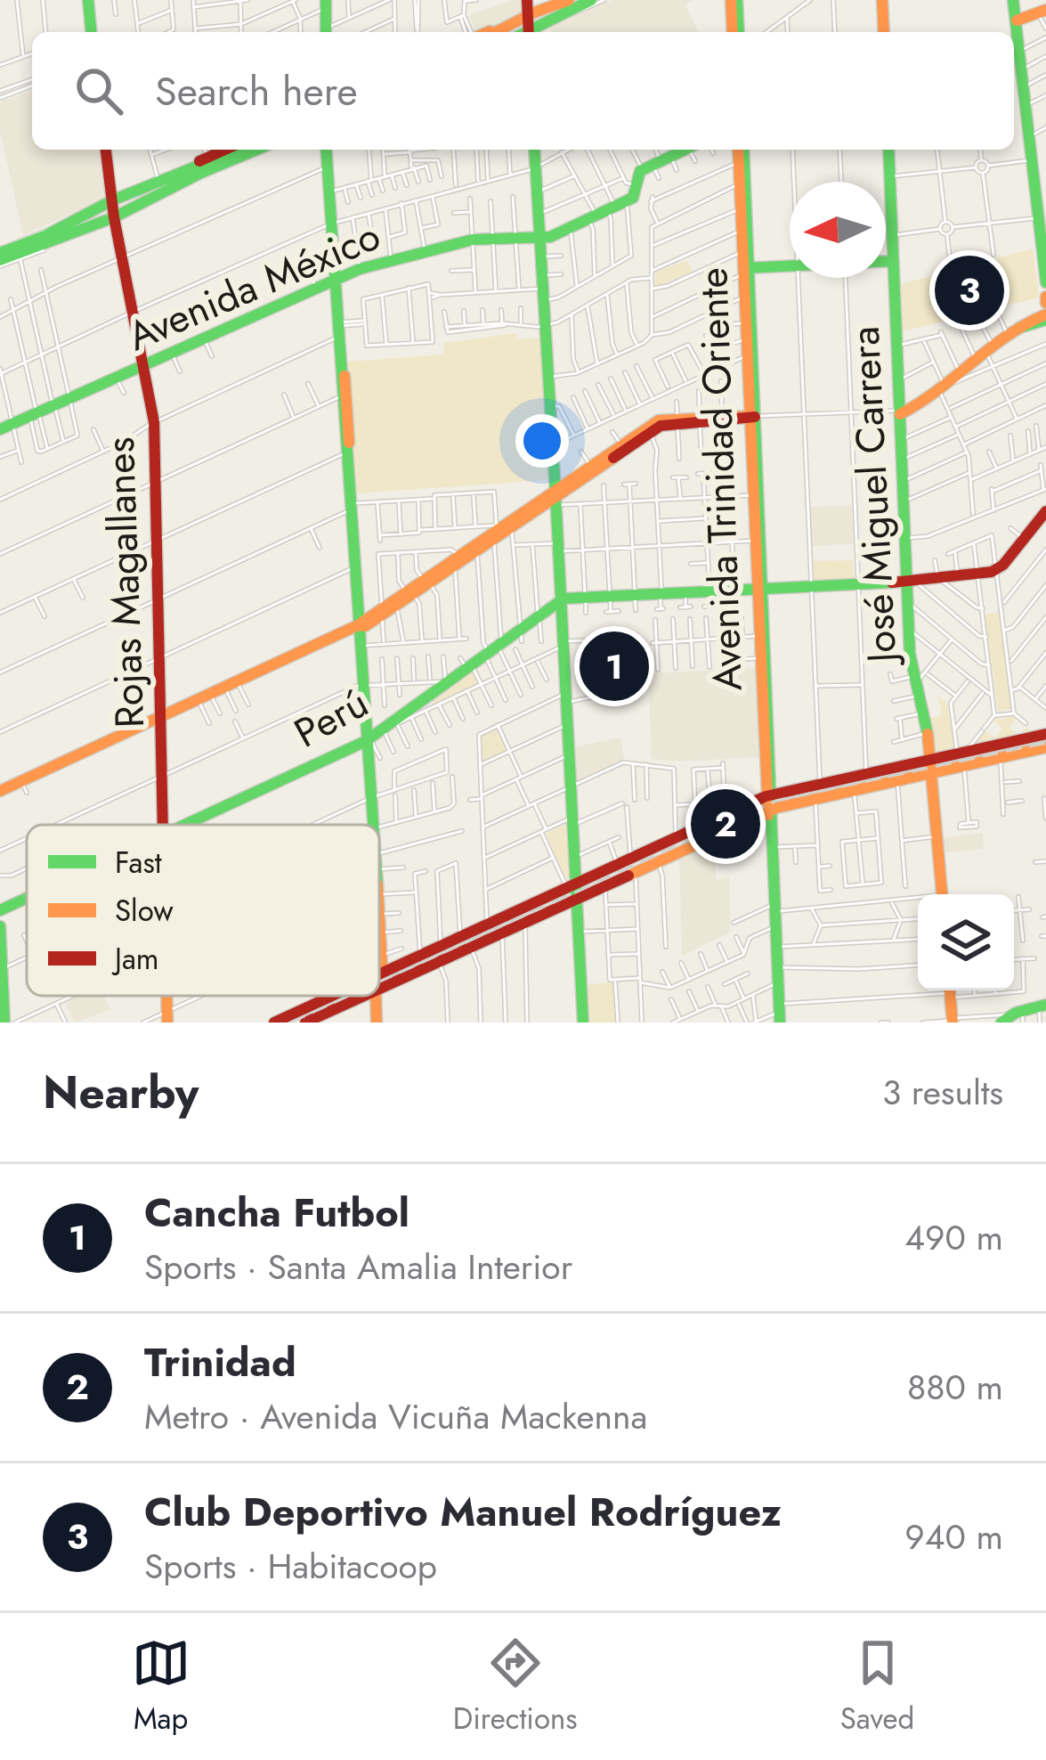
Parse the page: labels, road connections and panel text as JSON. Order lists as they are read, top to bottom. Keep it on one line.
{"streets":{"main road":["Avenida México","Avenida Trinidad Oriente","José Miguel Carrera","Rojas Magallanes","Perú"]},"crossings":[["Avenida México","Rojas Magallanes"],["Avenida Trinidad Oriente","Perú"],["José Miguel Carrera","Perú"]],"legend":["Fast","Slow","Jam"],"north":"left","page":{"search":"Search here","pins":["3","1","2"],"heading":["Nearby","3 results"],"list":[{"mark":"1","name":"Cancha Futbol","note":"Sports · Santa Amalia Interior","value":"490 m"},{"mark":"2","name":"Trinidad","note":"Metro · Avenida Vicuña Mackenna","value":"880 m"},{"mark":"3","name":"Club Deportivo Manuel Rodríguez","note":"Sports · Habitacoop","value":"940 m"}],"nav":["Map","Directions","Saved"]}}
